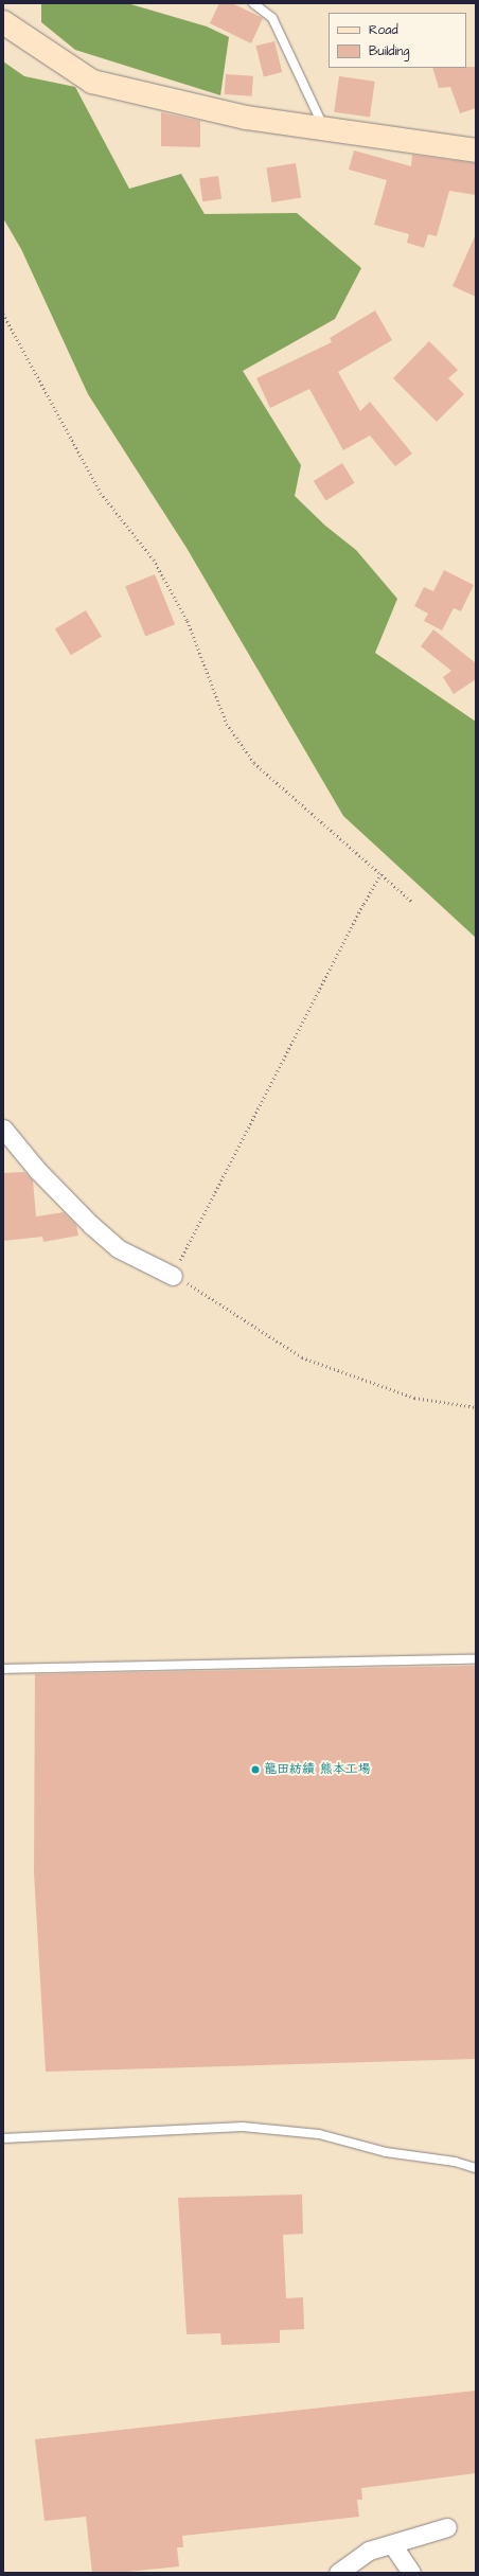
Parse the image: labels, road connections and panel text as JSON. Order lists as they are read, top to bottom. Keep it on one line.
{"places":["龍田紡績 熊本工場"],"legend":["Road","Building"]}
